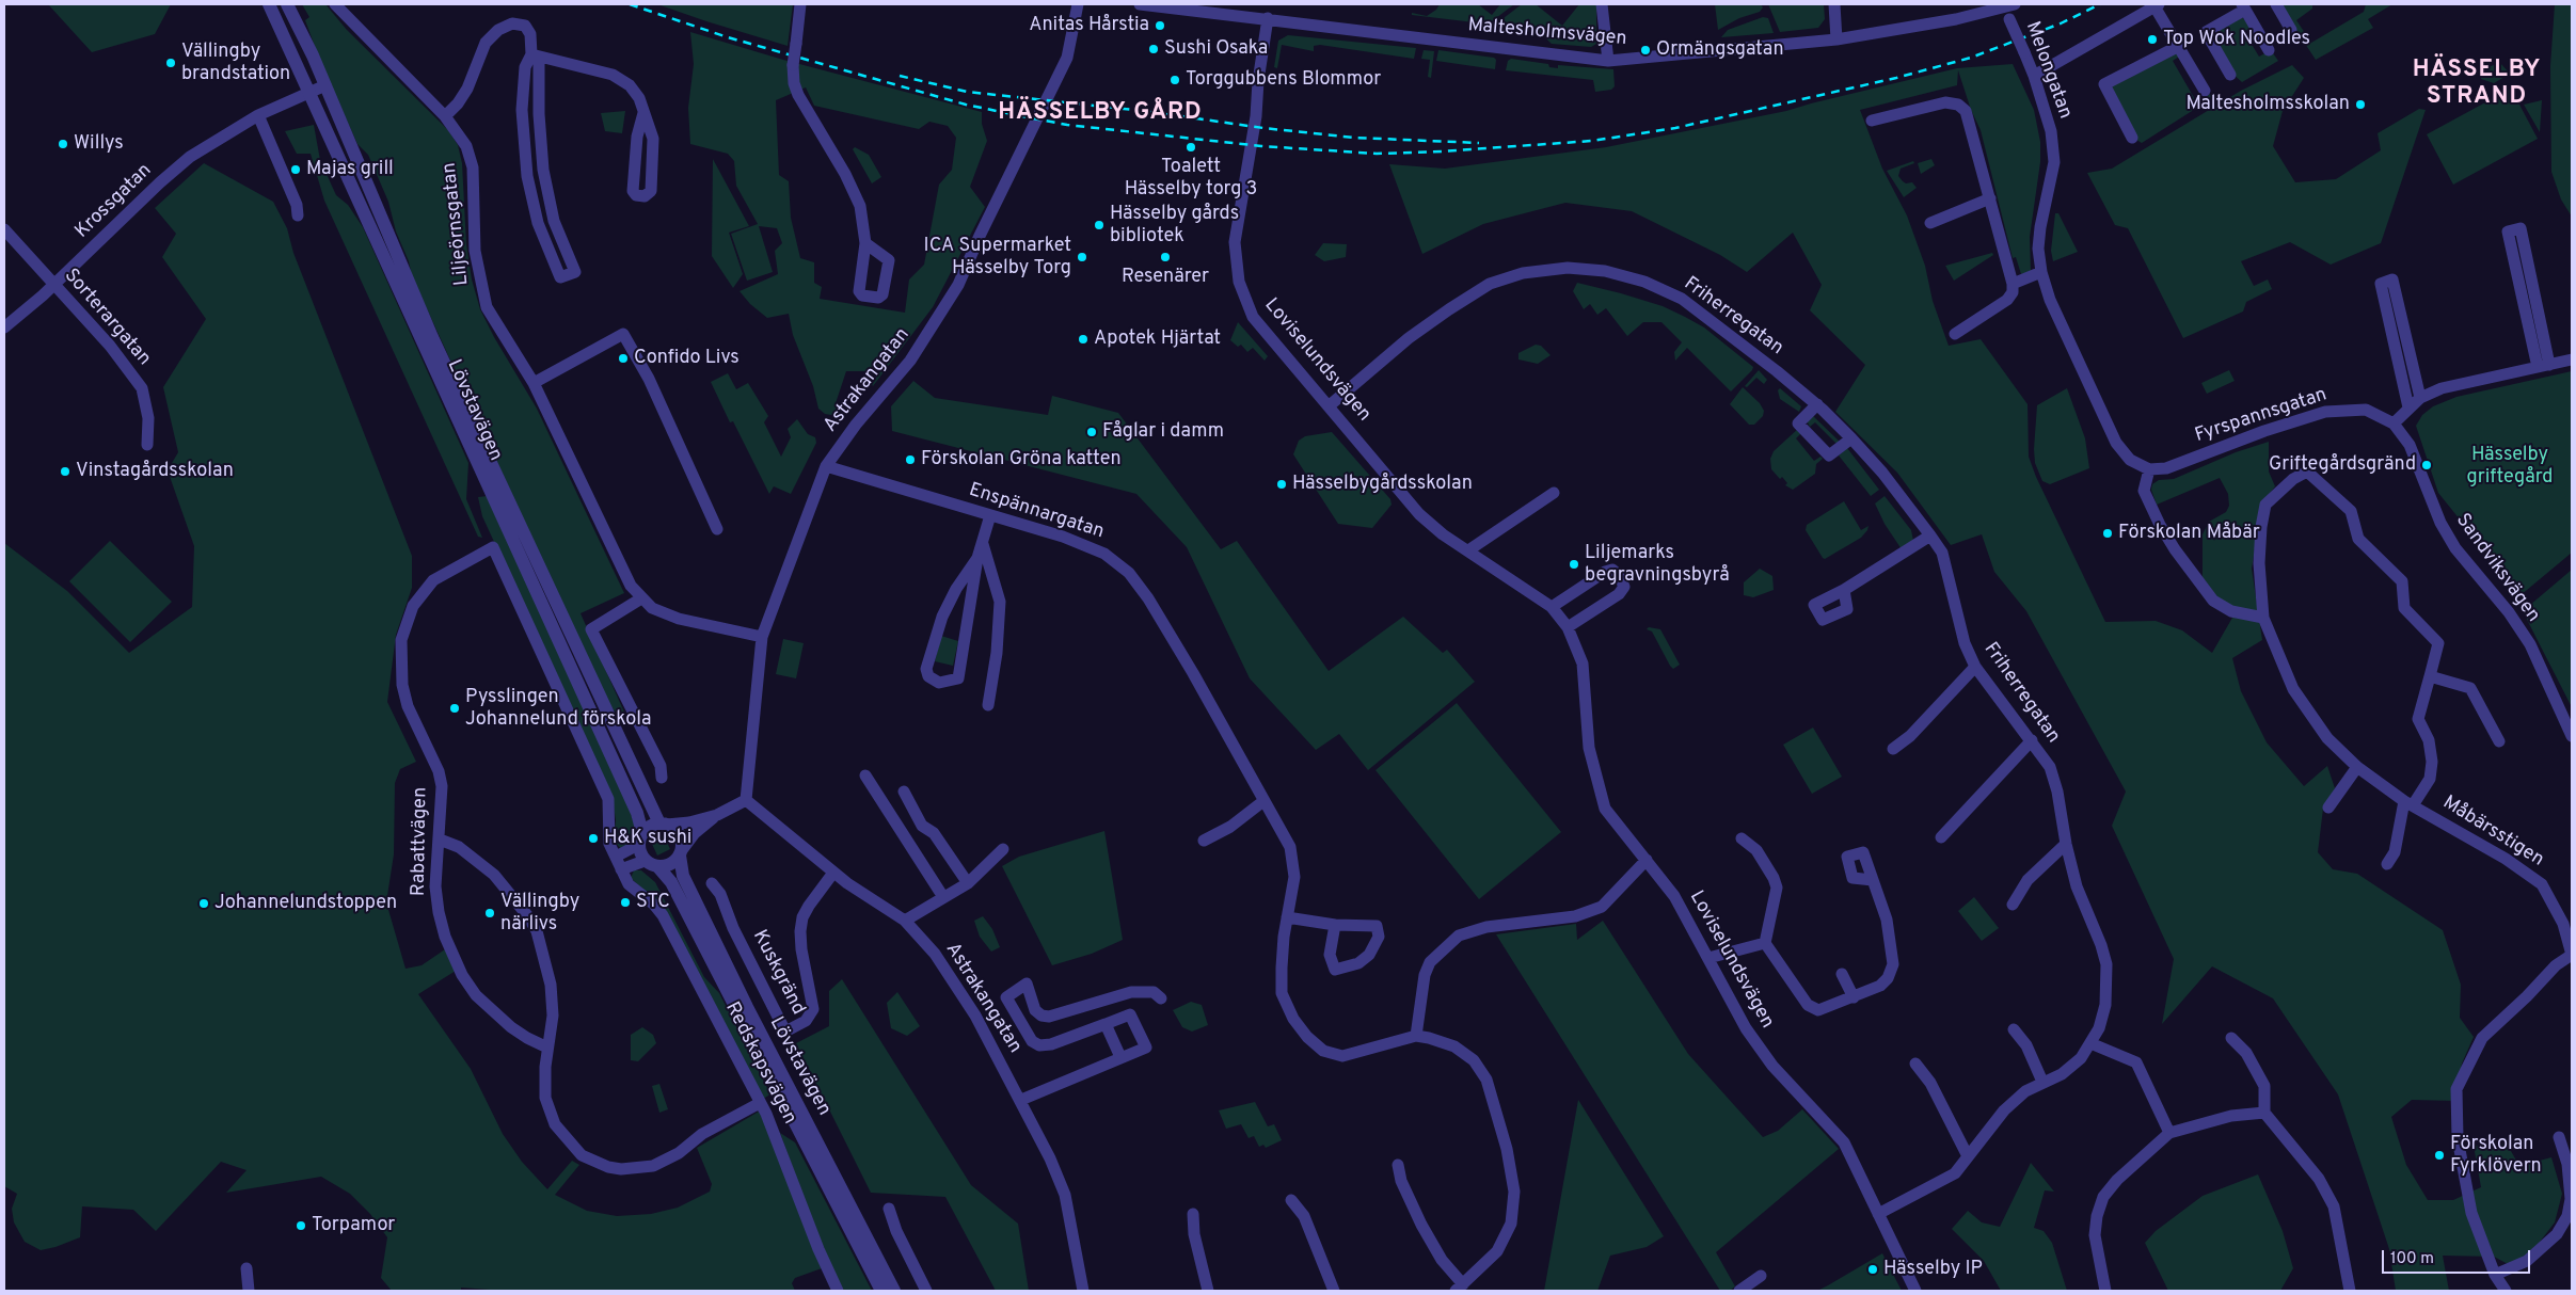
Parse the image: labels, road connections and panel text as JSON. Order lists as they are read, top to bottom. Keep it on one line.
{"streets":{"street":["Maltesholmsvägen","Melongatan","Krossgatan","Liljeörnsgatan","Friherregatan","Sorterargatan","Loviselundsvägen","Astrakangatan","Lövstavägen","Fyrspannsgatan","Enspännargatan","Sandviksvägen","Måbärsstigen","Rabattvägen","Kuskgränd","Redskapsvägen"]},"crossings":[["Maltesholmsvägen","Melongatan"],["Maltesholmsvägen","Loviselundsvägen"],["Melongatan","Fyrspannsgatan"],["Krossgatan","Sorterargatan"],["Krossgatan","Lövstavägen"],["Liljeörnsgatan","Astrakangatan"],["Friherregatan","Loviselundsvägen"],["Astrakangatan","Enspännargatan"],["Astrakangatan","Kuskgränd"],["Fyrspannsgatan","Sandviksvägen"],["Rabattvägen","Redskapsvägen"]],"districts":["HÄSSELBY STRAND","HÄSSELBY GÅRD"],"parks":["Hässelby griftegård"],"places":["Anitas Hårstia","Top Wok Noodles","Sushi Osaka","Ormängsgatan","Vällingby brandstation","Torggubbens Blommor","Maltesholmsskolan","Willys","Toalett Hässelby torg 3","Majas grill","Hässelby gårds bibliotek","ICA Supermarket Hässelby Torg","Resenärer","Apotek Hjärtat","Confido Livs","Fåglar i damm","Förskolan Gröna katten","Griftegårdsgränd","Vinstagårdsskolan","Hässelbygårdsskolan","Förskolan Måbär","Liljemarks begravningsbyrå","Pysslingen Johannelund förskola","H&K sushi","STC","Johannelundstoppen","Vällingby närlivs","Förskolan Fyrklövern","Torpamor","Hässelby IP"],"scale_bar":"100 m"}
